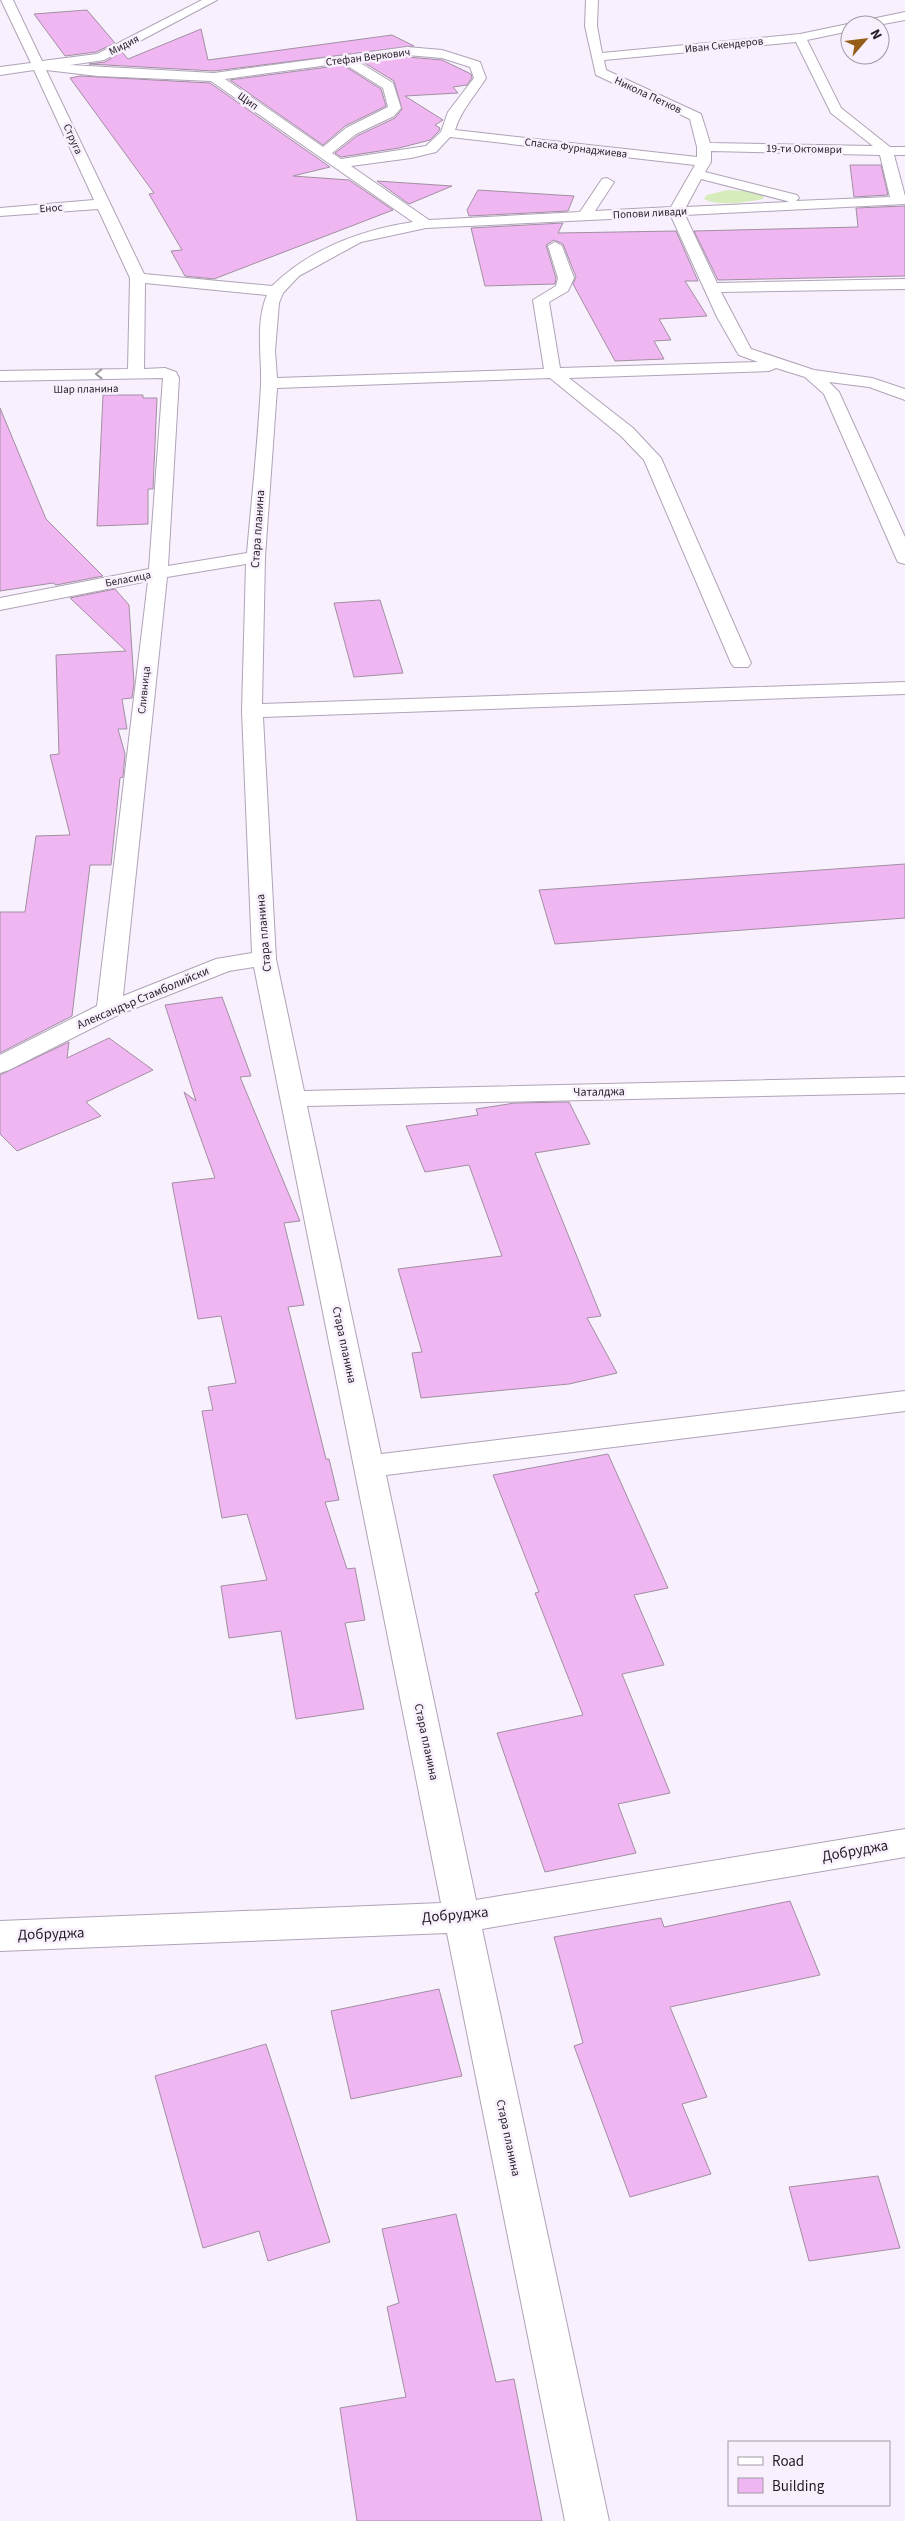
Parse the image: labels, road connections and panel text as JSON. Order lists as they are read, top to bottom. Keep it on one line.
{"streets":{"street":["Мидия","Иван Скендеров","Стефан Веркович","Никола Петков","Щип","Струга","Спаска Фурнаджиева","19-ти Октомври","Енос","Попови ливади","Шар планина","Стара планина","Беласица","Сливница","Александър Стамболийски","Чаталджа","Добруджа"]},"crossings":[["Мидия","Струга"],["Иван Скендеров","Никола Петков"],["Стефан Веркович","Щип"],["Стефан Веркович","Спаска Фурнаджиева"],["Никола Петков","Спаска Фурнаджиева"],["Никола Петков","19-ти Октомври"],["Никола Петков","Попови ливади"],["Щип","Попови ливади"],["Струга","Енос"],["Струга","Шар планина"],["Спаска Фурнаджиева","Попови ливади"],["Попови ливади","Стара планина"],["Шар планина","Сливница"],["Стара планина","Беласица"],["Стара планина","Александър Стамболийски"],["Стара планина","Чаталджа"],["Стара планина","Добруджа"],["Беласица","Сливница"],["Сливница","Александър Стамболийски"]],"legend":["Road","Building"],"north":"top right"}
